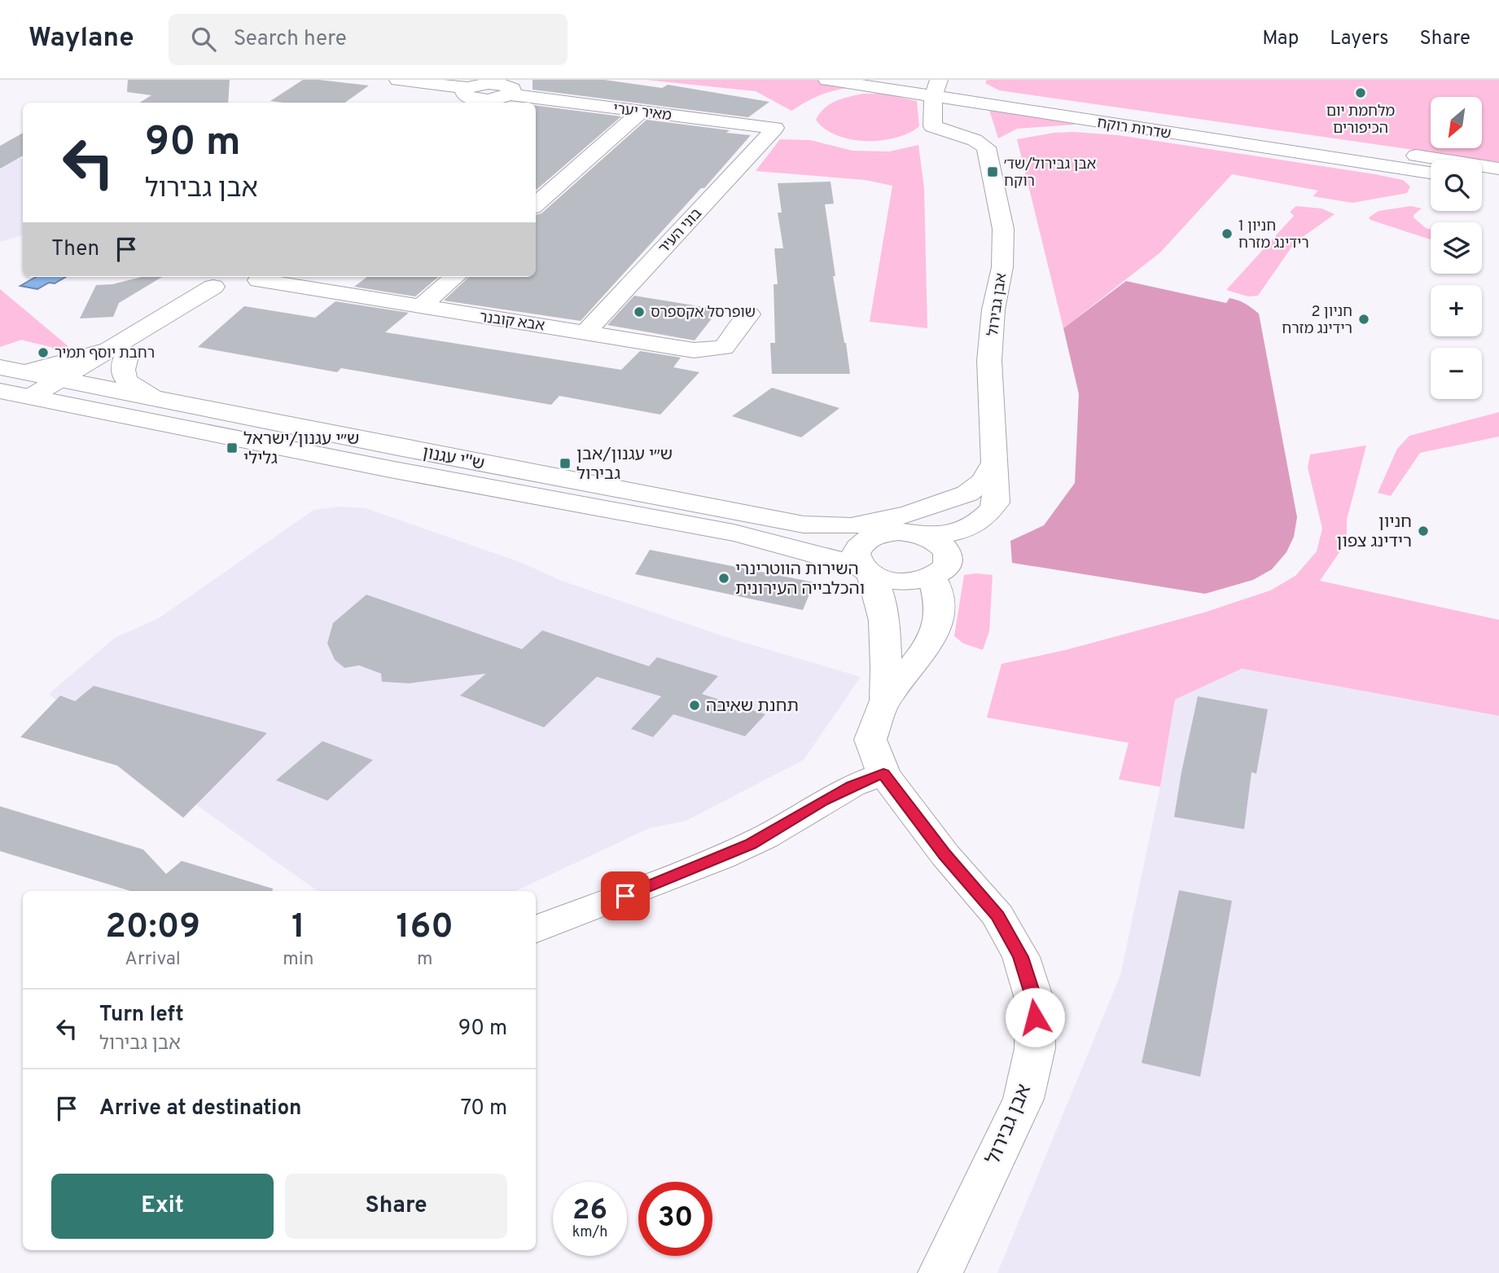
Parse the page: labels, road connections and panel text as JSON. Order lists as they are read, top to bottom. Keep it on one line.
{"streets":{"main road":["מאיר יערי","שדרות רוקח","בוני העיר","אבן גבירול","אבא קובנר","ש''י עגנון"]},"crossings":[["מאיר יערי","בוני העיר"],["שדרות רוקח","אבן גבירול"],["בוני העיר","אבא קובנר"],["אבן גבירול","ש''י עגנון"]],"places":{"other":["מלחמת יום הכיפורים","1 חניון רידינג מזרח","שופרסל אקספרס","2 חניון רידינג מזרח","רחבת יוסף תמיר","חניון רידינג צפון","השירות הווטרינרי והכלבייה העירונית","תחנת שאיבה"],"transit":["אבן גבירול/שד׳ רוקח","ש״י עגנון/ישראל גלילי","ש״י עגנון/אבן גבירול"]},"north":"bottom left","page":{"header":"Waylane","search":"Search here","nav":["Map","Layers","Share"],"map_buttons":["+","−"],"turn":["90 m","אבן גבירול"],"then":"Then","eta":["20:09","Arrival","1","min","160","m"],"list":[{"name":"Turn left","note":"אבן גבירול","value":"90 m"},{"name":"Arrive at destination","value":"70 m"}],"buttons":["Exit","Share"],"speed":"26 km/h","limit":"30"}}
